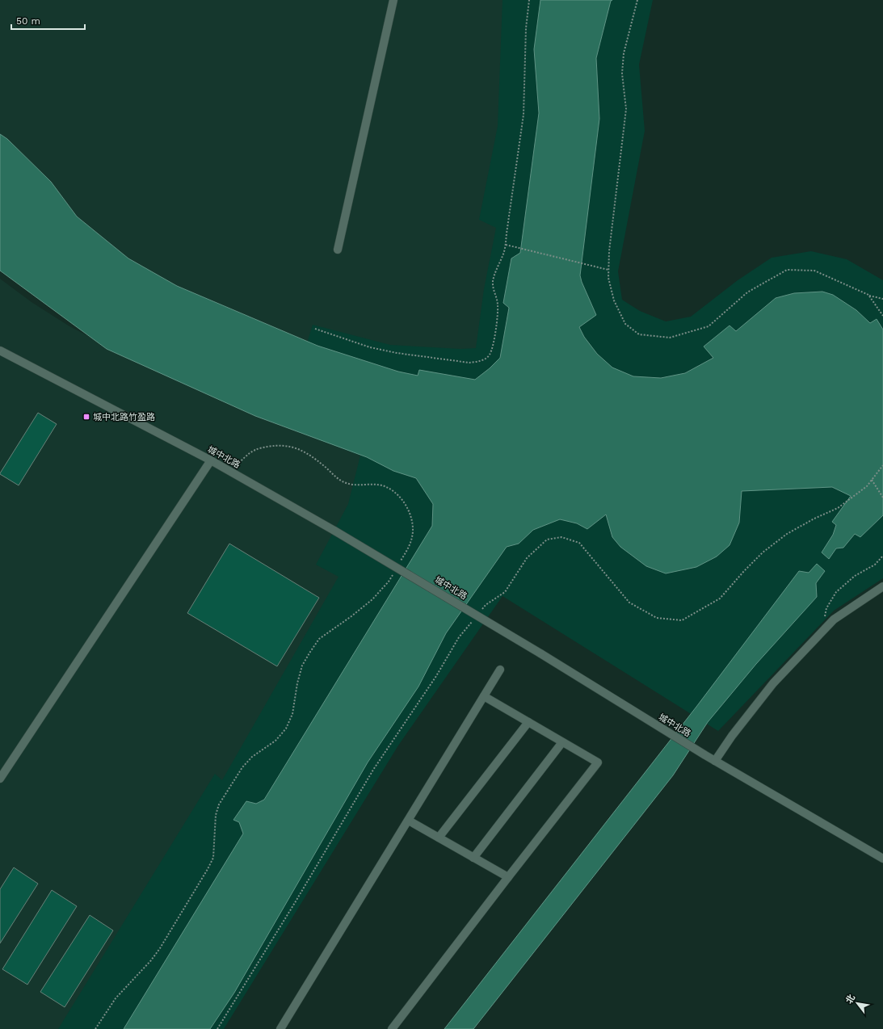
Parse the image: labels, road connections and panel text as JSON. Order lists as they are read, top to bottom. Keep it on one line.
{"streets":{"street":["城中北路"]},"places":{"transit":["城中北路竹盈路"]},"scale_bar":"50 m","north":"top left"}
